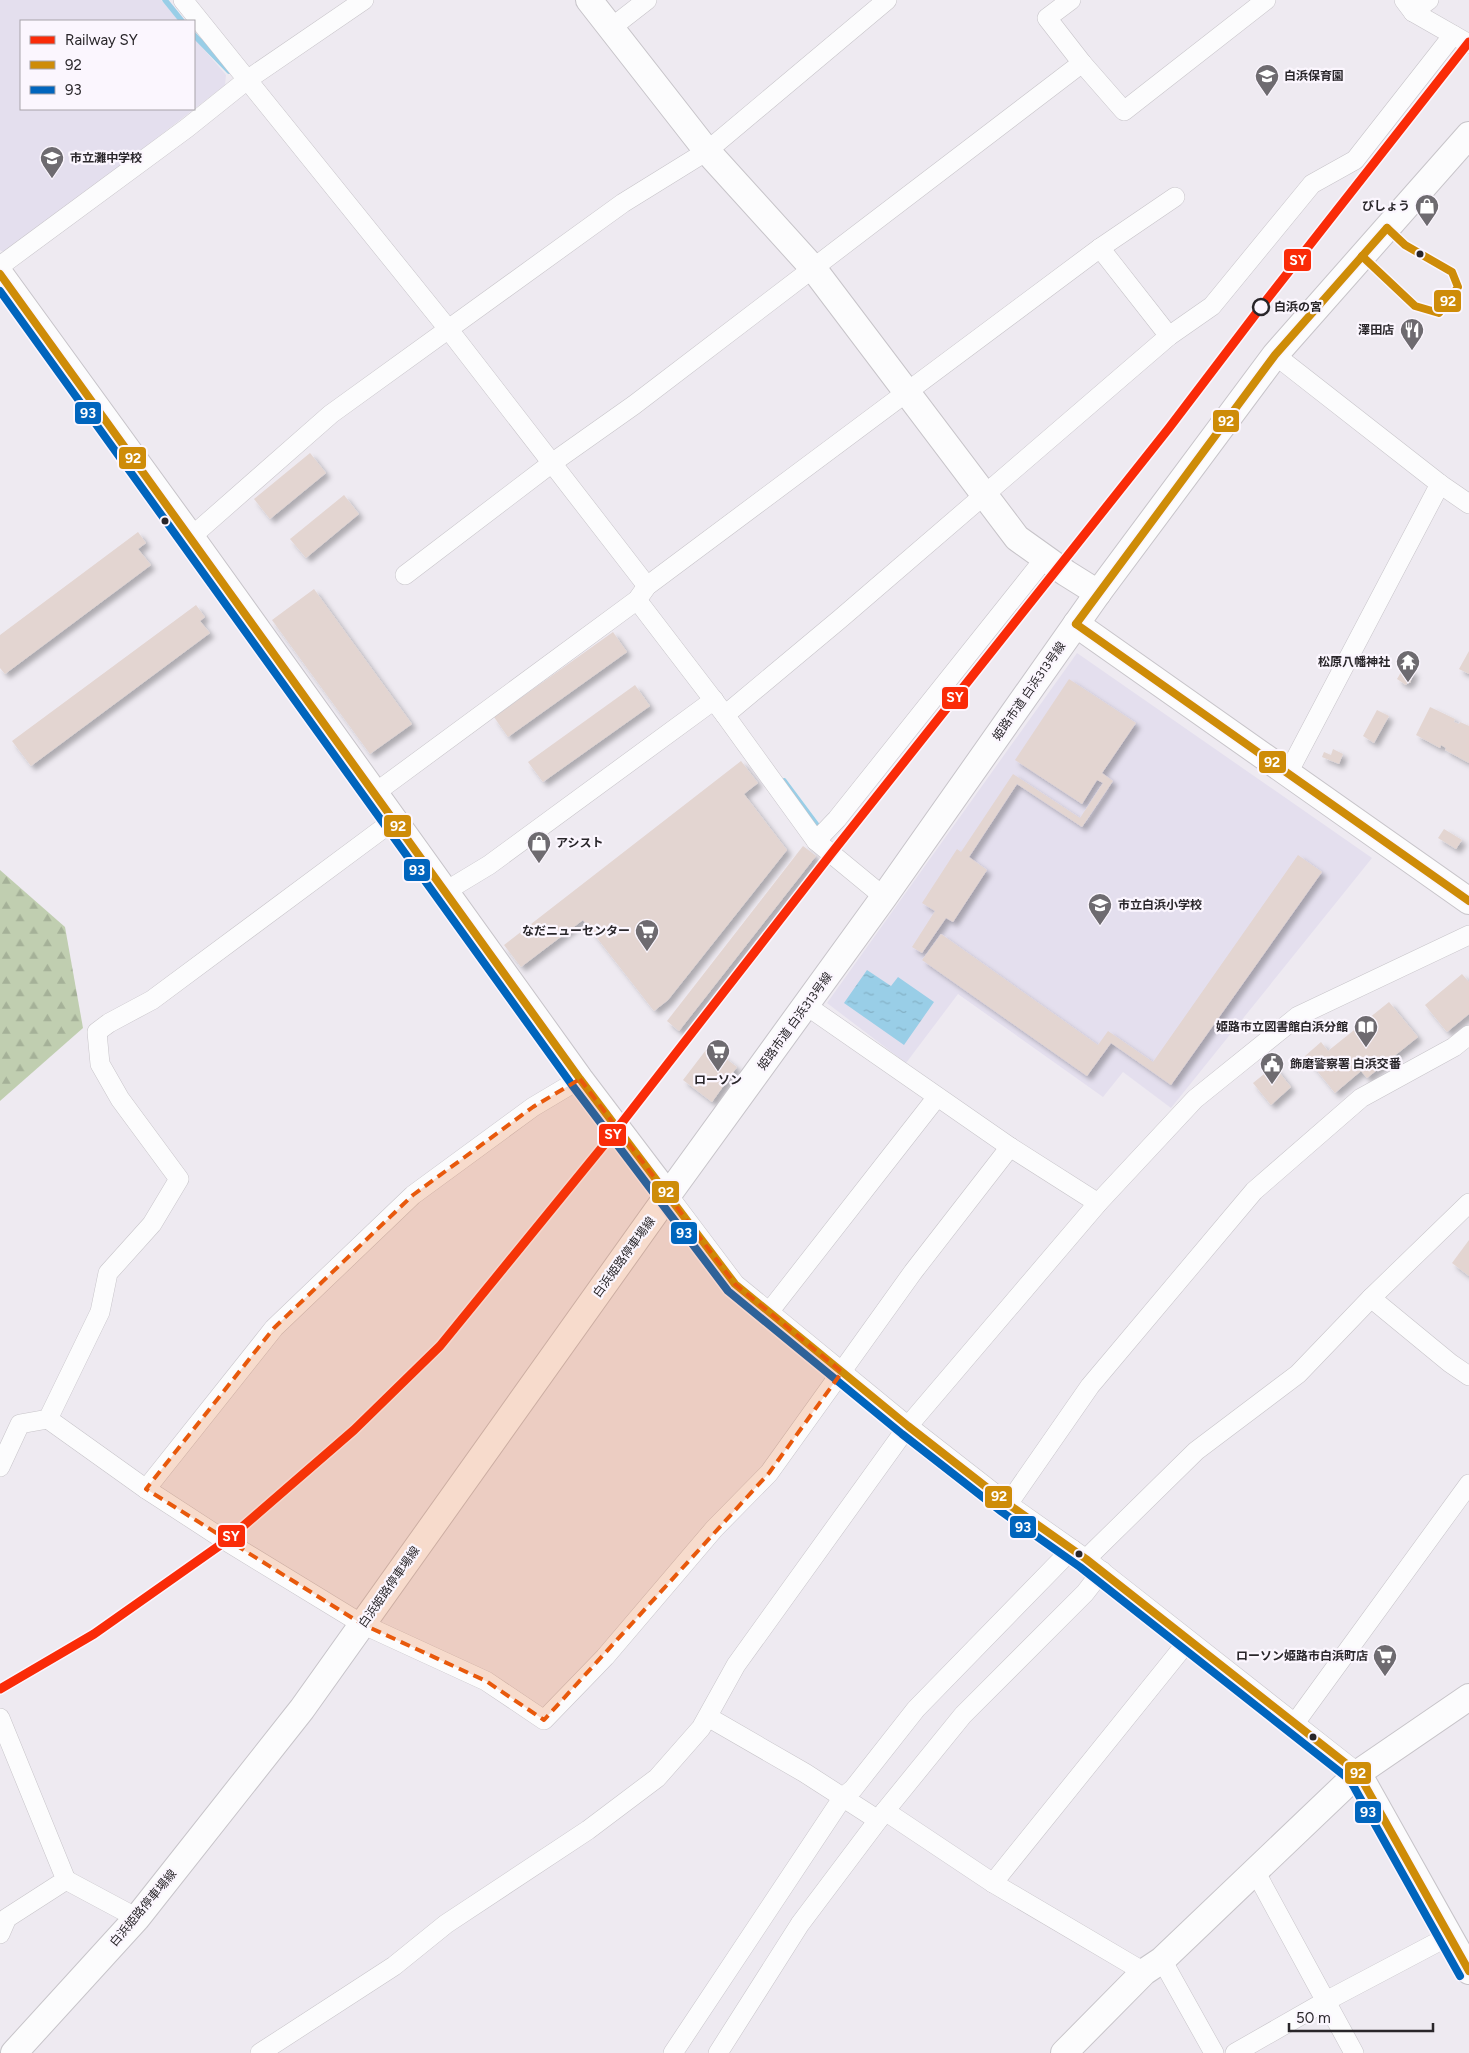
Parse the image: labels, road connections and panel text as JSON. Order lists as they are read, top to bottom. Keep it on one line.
{"streets":{"street":["姫路市道 白浜313号線","白浜姫路停車場線"]},"crossings":[["姫路市道 白浜313号線","白浜姫路停車場線"]],"places":{"school or university":["白浜保育園","市立灘中学校","市立白浜小学校"],"shop":["びしょう","アシスト"],"other":["白浜の宮"],"restaurant":["澤田店"],"temple":["松原八幡神社"],"supermarket":["なだニューセンター","ローソン","ローソン姫路市白浜町店"],"library":["姫路市立図書館白浜分館"],"public building":["飾磨警察署 白浜交番"]},"lines":["rail line SY","transit line 92","transit line 93"],"legend":["Railway SY","92","93"],"scale_bar":"50 m"}
